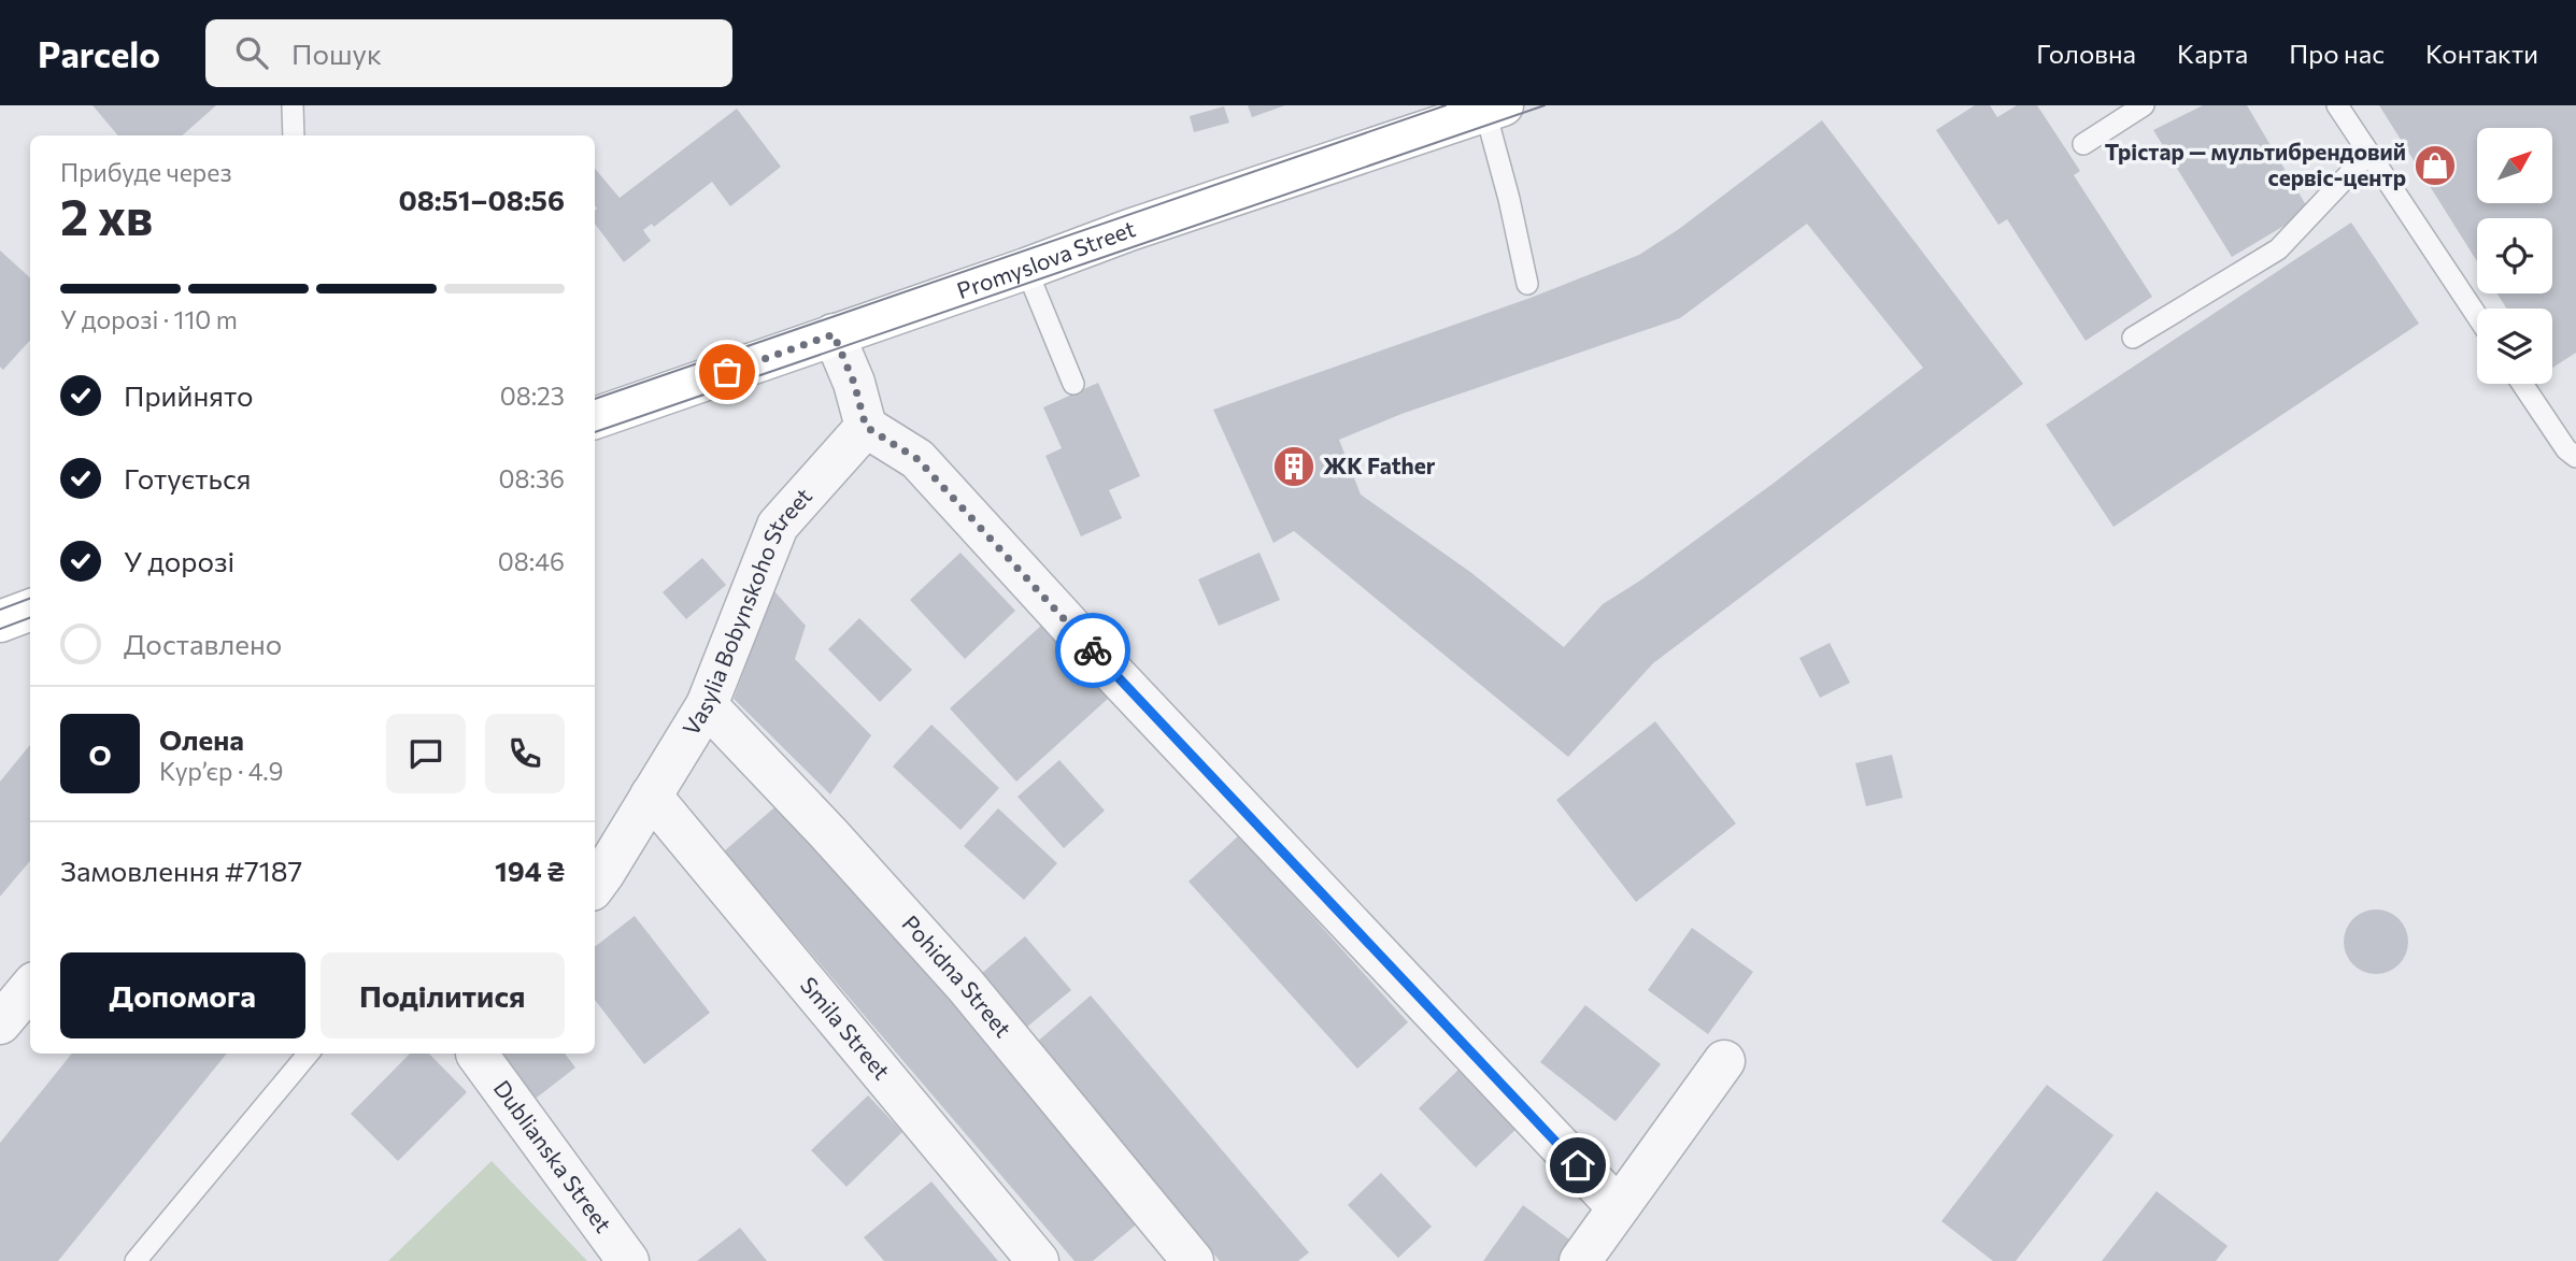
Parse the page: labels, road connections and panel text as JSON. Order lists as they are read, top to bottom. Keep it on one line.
{"streets":{"main road":["Promyslova Street"],"street":["Vasylia Bobynskoho Street","Pohidna Street","Smila Street","Dublianska Street"]},"crossings":[["Vasylia Bobynskoho Street","Pohidna Street"],["Vasylia Bobynskoho Street","Smila Street"]],"places":{"shop":["Трістар — мультибрендовий сервіс-центр"],"building":["ЖК Father"]},"north":"top right","page":{"header":"Parcelo","search":"Пошук","nav":["Головна","Карта","Про нас","Контакти"],"heading":["2 хв","Прибуде через","08:51–08:56"],"panel":["Олена","Кур’єр · 4.9","Замовлення #7187","194 ₴"],"bar":"У дорозі · 110 m","list":[["Прийнято","08:23"],["Готується","08:36"],["У дорозі","08:46"],"Доставлено"],"round":"О","buttons":["Допомога","Поділитися"]}}
